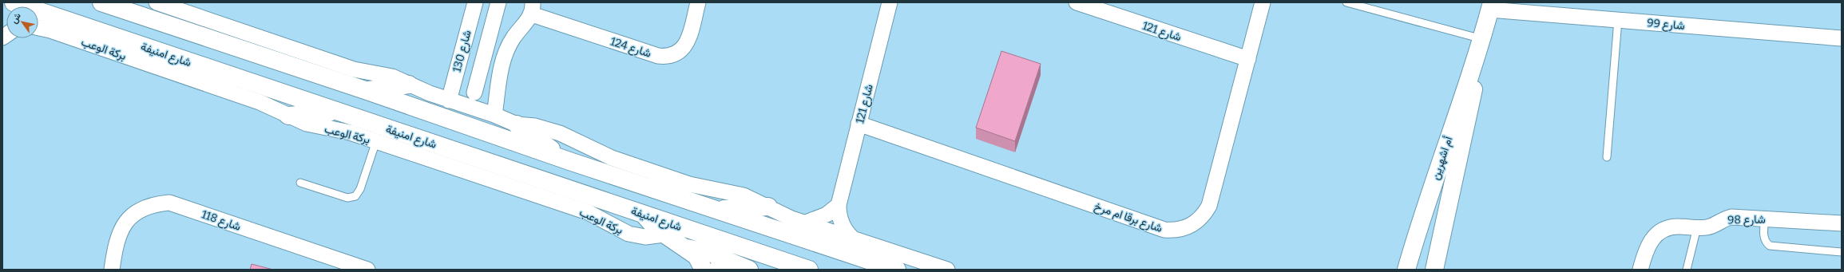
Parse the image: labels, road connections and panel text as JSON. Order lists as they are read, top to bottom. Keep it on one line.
{"streets":{"street":["شارع 99","شارع 121","شارع 124","بركة الوعب","شارع 130","شارع امنيفة","أم اشهرين","شارع برقا ام مرخ","شارع 98","شارع 118"]},"crossings":[["شارع 99","أم اشهرين"],["شارع 121","شارع برقا ام مرخ"]],"north":"top left"}
